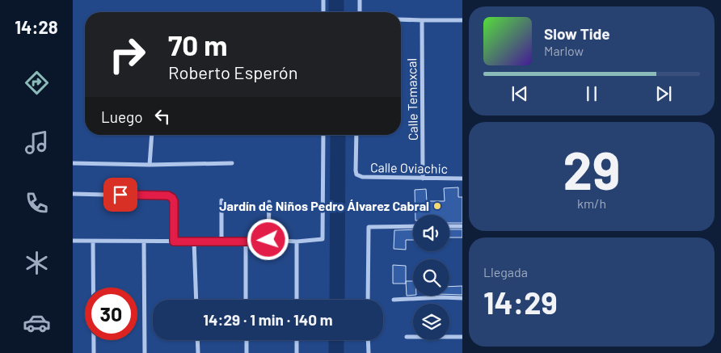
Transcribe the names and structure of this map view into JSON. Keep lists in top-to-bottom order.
{
  "streets": {
    "street": ["Calle Temaxcal", "Calle Oviachic"]
  },
  "crossings": [
    ["Calle Temaxcal", "Calle Oviachic"]
  ],
  "places": ["Jardín de Niños Pedro Álvarez Cabral"],
  "page": {
    "tabs": "14:28",
    "turn": ["70 m", "Roberto Esperón"],
    "song": ["Slow Tide", "Marlow"],
    "then": "Luego",
    "tile": [
      ["29", "km/h"],
      ["Llegada", "14:29"]
    ],
    "limit": "30",
    "trip": "14:29 · 1 min · 140 m"
  }
}
